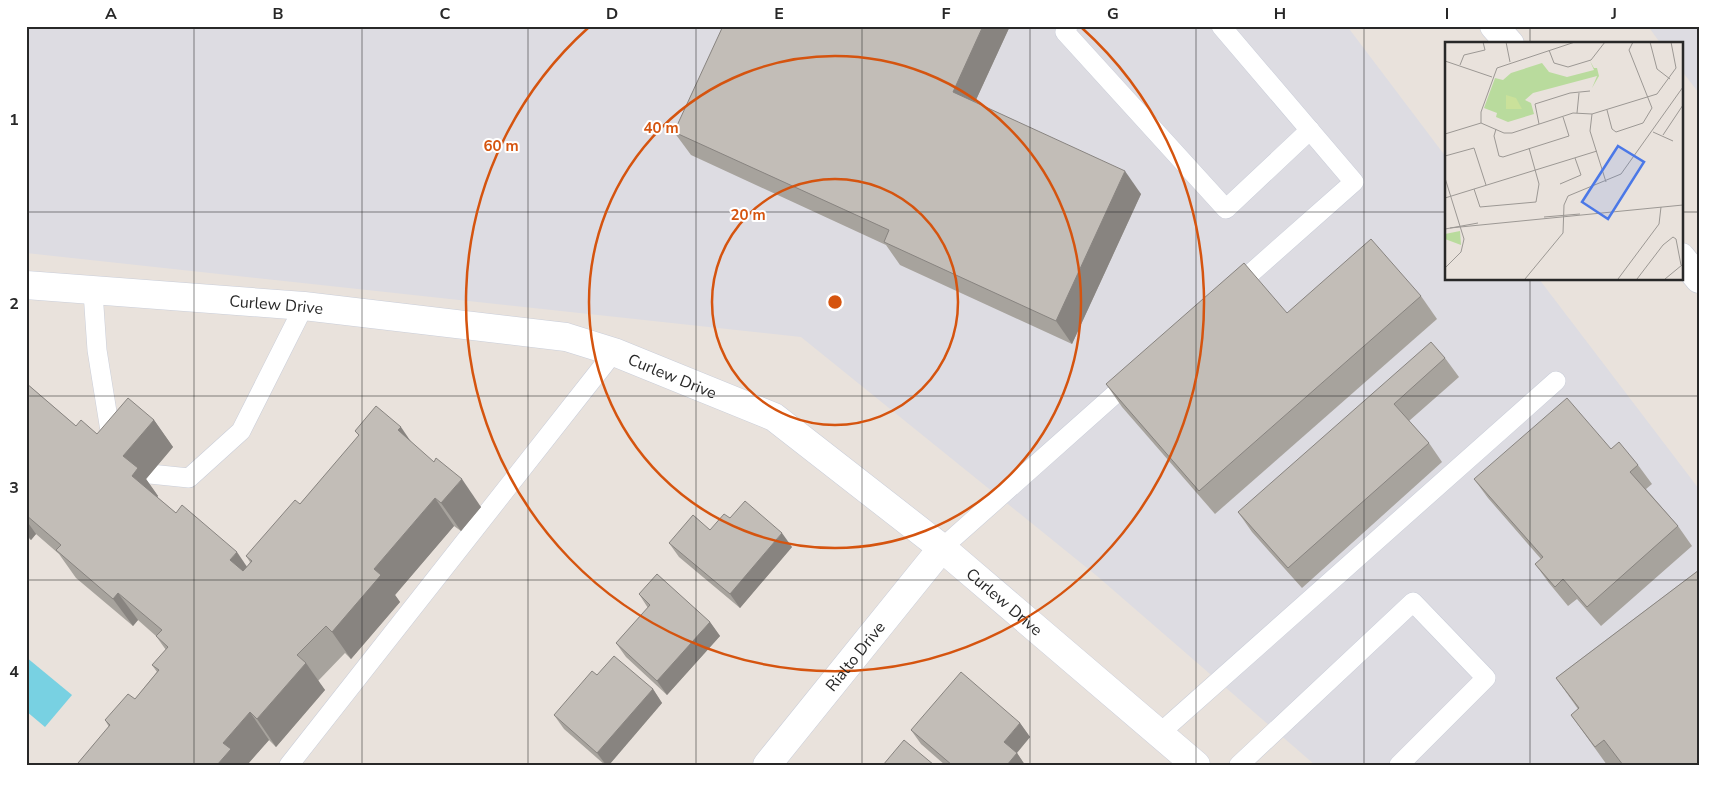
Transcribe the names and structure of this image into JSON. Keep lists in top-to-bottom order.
{
  "streets": {
    "street": ["Curlew Drive", "Rialto Drive"]
  },
  "crossings": [
    ["Curlew Drive", "Rialto Drive"]
  ],
  "grid": {
    "columns": [
      "A",
      "B",
      "C",
      "D",
      "E",
      "F",
      "G",
      "H",
      "I",
      "J"
    ],
    "rows": [
      "1",
      "2",
      "3",
      "4"
    ]
  },
  "rings": ["40 m", "60 m", "20 m"]
}
